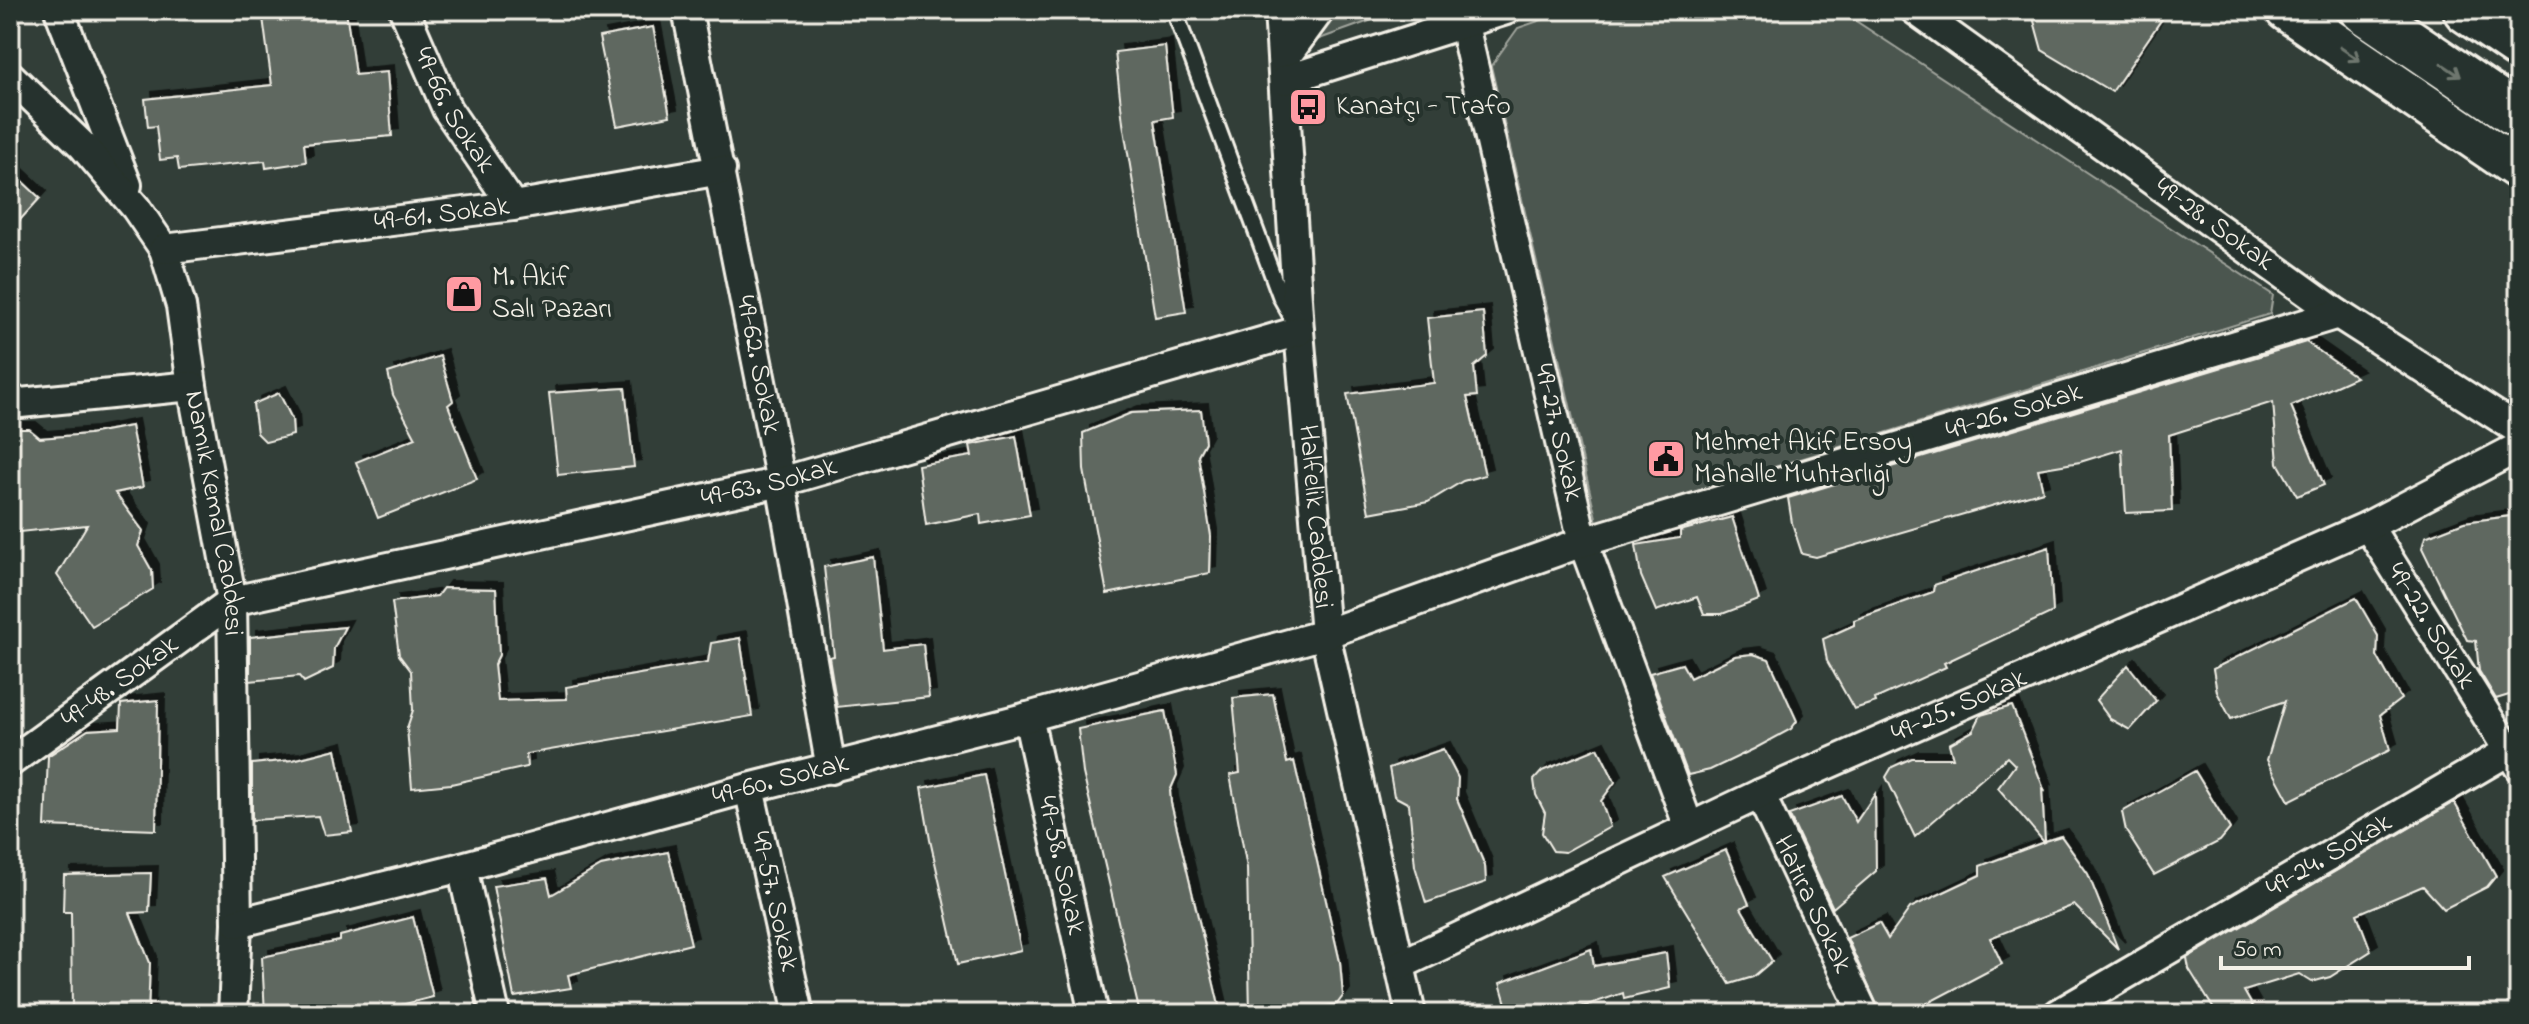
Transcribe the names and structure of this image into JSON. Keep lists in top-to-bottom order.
{
  "streets": {
    "street": [
      "49-66. Sokak",
      "49-61. Sokak",
      "49-28. Sokak",
      "49-62. Sokak",
      "49-26. Sokak",
      "49-27. Sokak",
      "49-63. Sokak",
      "Namık Kemal Caddesi",
      "Halfelik Caddesi",
      "49-22. Sokak",
      "49-48. Sokak",
      "49-25. Sokak",
      "49-60. Sokak",
      "49-24. Sokak",
      "49-58. Sokak",
      "49-57. Sokak",
      "Hatıra Sokak"
    ]
  },
  "crossings": [
    ["49-66. Sokak", "49-61. Sokak"],
    ["49-61. Sokak", "49-62. Sokak"],
    ["49-61. Sokak", "Namık Kemal Caddesi"],
    ["49-28. Sokak", "49-26. Sokak"],
    ["49-62. Sokak", "49-63. Sokak"],
    ["49-62. Sokak", "49-60. Sokak"],
    ["49-26. Sokak", "49-27. Sokak"],
    ["49-26. Sokak", "Halfelik Caddesi"],
    ["49-26. Sokak", "49-60. Sokak"],
    ["49-27. Sokak", "49-25. Sokak"],
    ["49-63. Sokak", "Namık Kemal Caddesi"],
    ["49-63. Sokak", "Halfelik Caddesi"],
    ["49-63. Sokak", "49-48. Sokak"],
    ["Namık Kemal Caddesi", "49-48. Sokak"],
    ["Namık Kemal Caddesi", "49-60. Sokak"],
    ["Halfelik Caddesi", "49-25. Sokak"],
    ["Halfelik Caddesi", "49-60. Sokak"],
    ["49-22. Sokak", "49-25. Sokak"],
    ["49-22. Sokak", "49-24. Sokak"],
    ["49-25. Sokak", "Hatıra Sokak"],
    ["49-60. Sokak", "49-58. Sokak"],
    ["49-60. Sokak", "49-57. Sokak"]
  ],
  "places": {
    "bus stop": ["Kanatçı - Trafo"],
    "shop": ["M. Akif Salı Pazarı"],
    "public building": ["Mehmet Akif Ersoy Mahalle Muhtarlığı"]
  },
  "scale_bar": "50 m"
}
